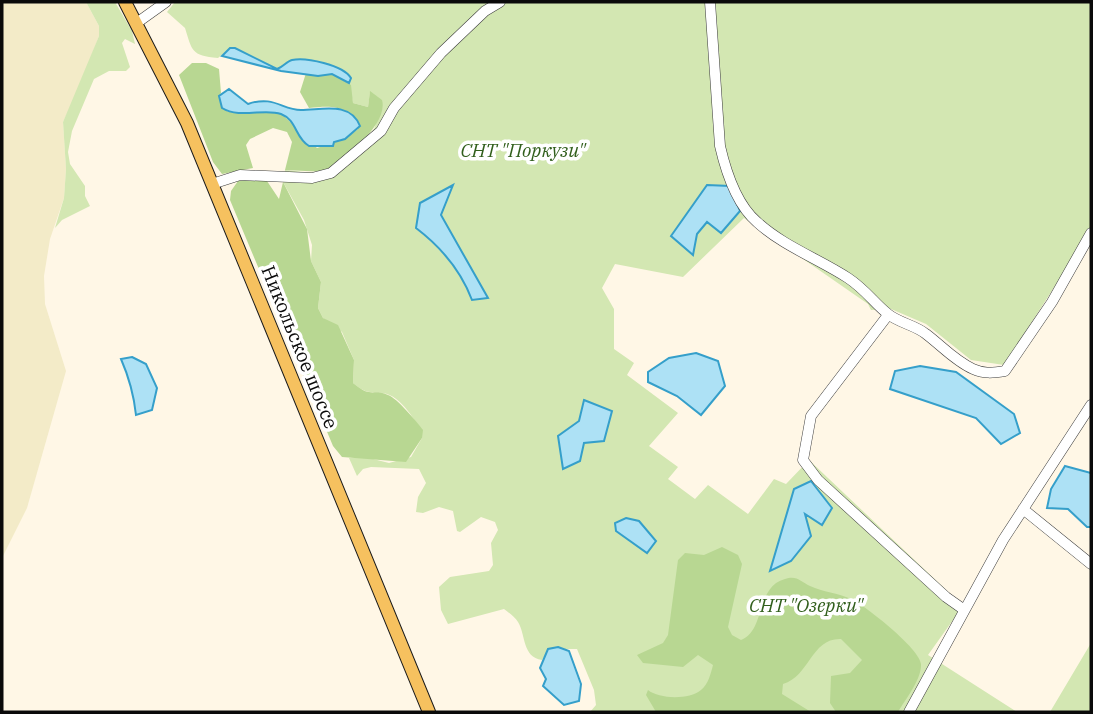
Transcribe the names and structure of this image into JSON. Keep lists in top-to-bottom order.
{
  "streets": {
    "main road": ["Никольское шоссе"]
  },
  "parks": ["СНТ \"Поркузи\"", "СНТ \"Озерки\""]
}
